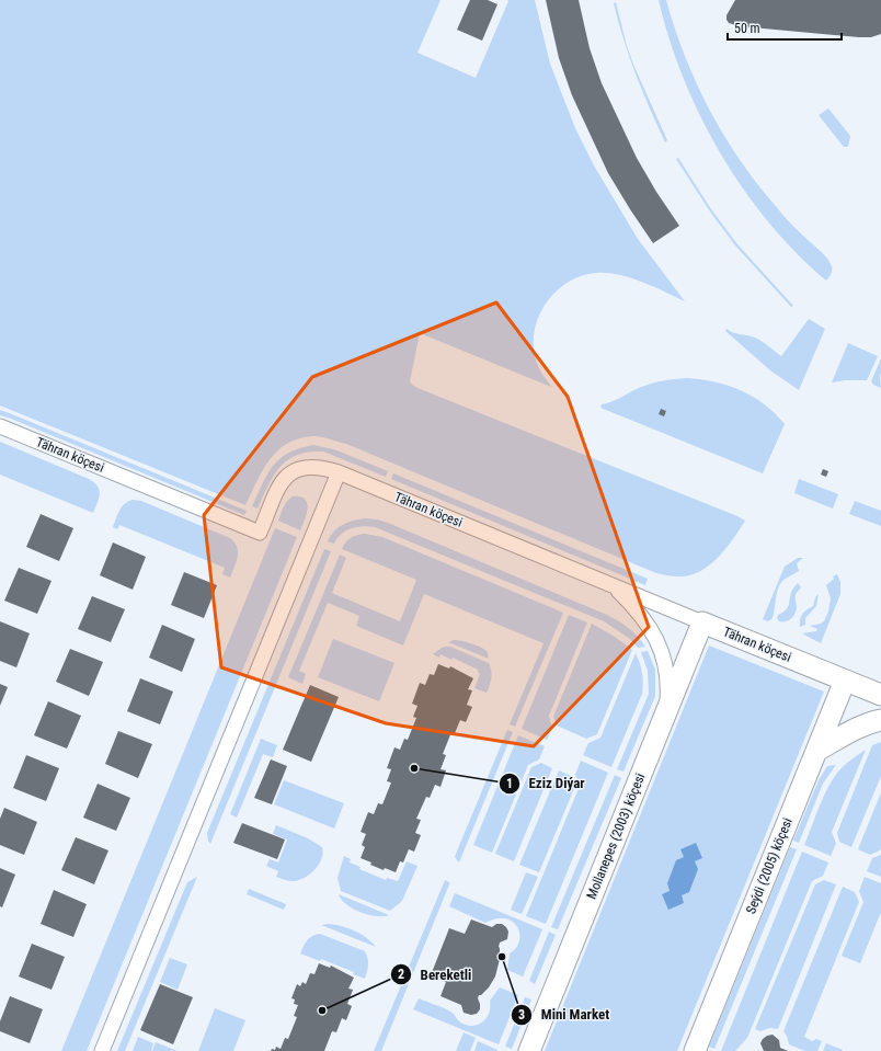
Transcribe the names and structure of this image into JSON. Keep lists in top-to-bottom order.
{
  "streets": {
    "street": ["Tähran köçesi", "Mollanepes (2003) köçesi", "Seýdi (2005) köçesi"]
  },
  "crossings": [
    ["Tähran köçesi", "Mollanepes (2003) köçesi"],
    ["Tähran köçesi", "Seýdi (2005) köçesi"]
  ],
  "places": ["Eziz Diýar", "Mini Market", "Bereketli"],
  "scale_bar": "50 m"
}
